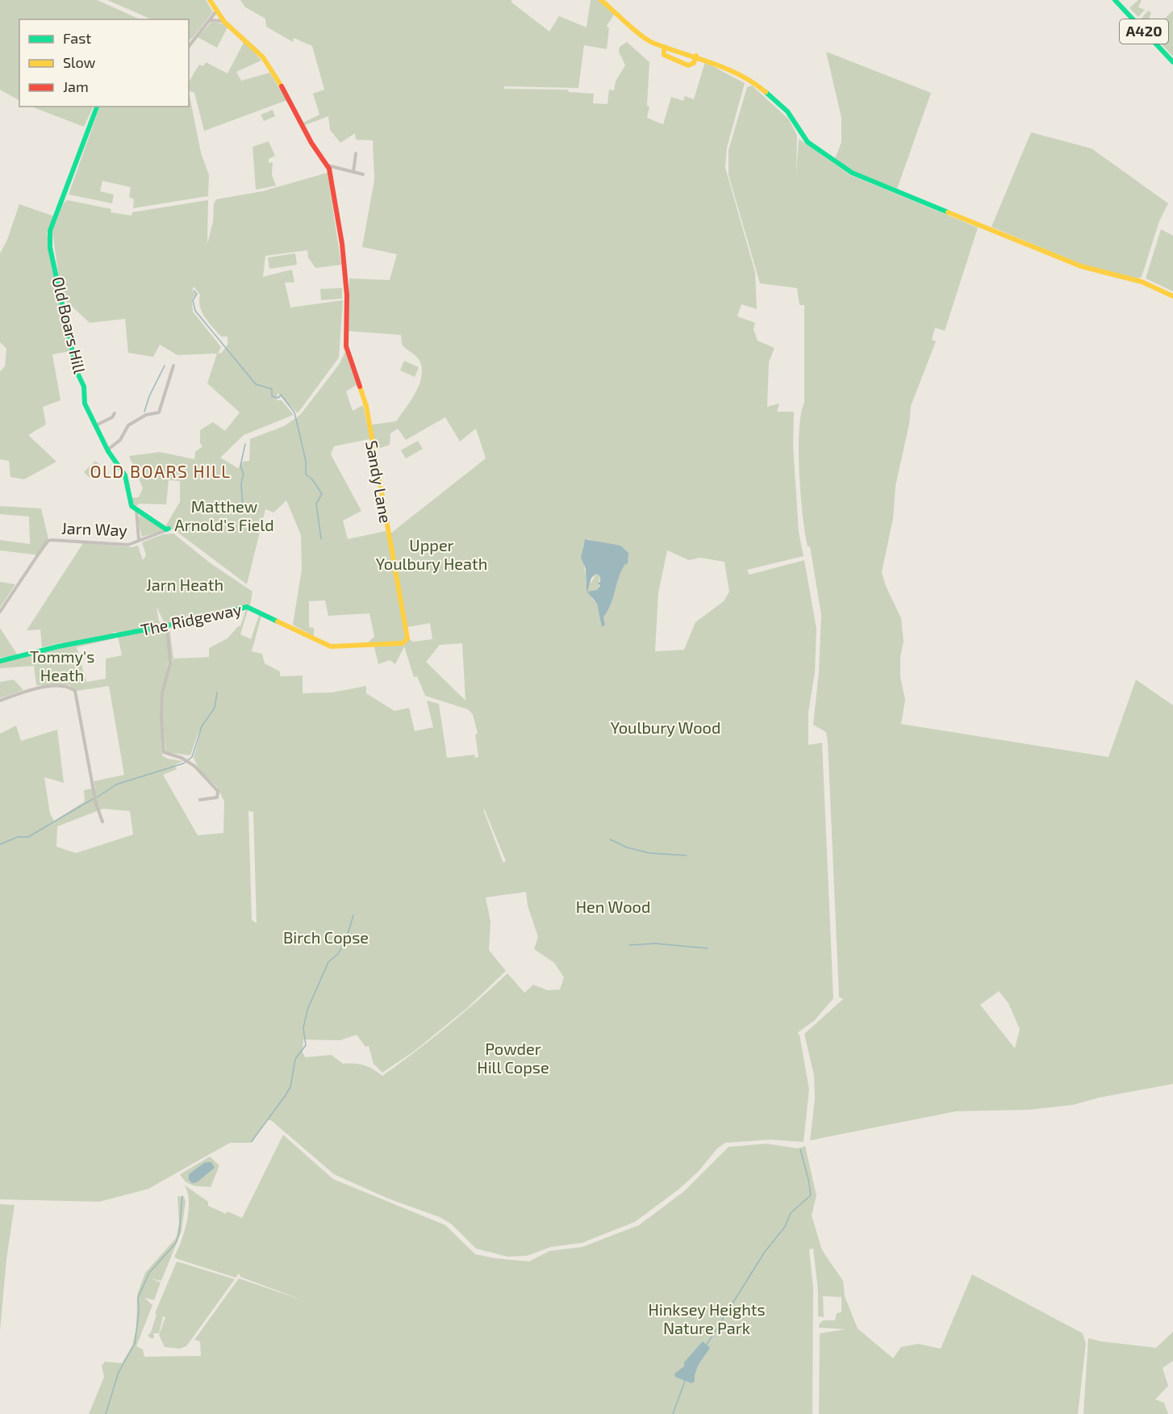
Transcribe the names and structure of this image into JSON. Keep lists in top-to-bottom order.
{
  "streets": {
    "main road": [
      "A420",
      "Old Boars Hill",
      "Sandy Lane",
      "The Ridgeway"
    ],
    "street": ["Jarn Way"]
  },
  "crossings": [
    ["Old Boars Hill", "Jarn Way"],
    ["Sandy Lane", "The Ridgeway"]
  ],
  "districts": ["OLD BOARS HILL"],
  "parks": [
    "Matthew Arnold's Field",
    "Upper Youlbury Heath",
    "Jarn Heath",
    "Tommy's Heath",
    "Youlbury Wood",
    "Hen Wood",
    "Birch Copse",
    "Powder Hill Copse",
    "Hinksey Heights Nature Park"
  ],
  "legend": ["Fast", "Slow", "Jam"]
}
